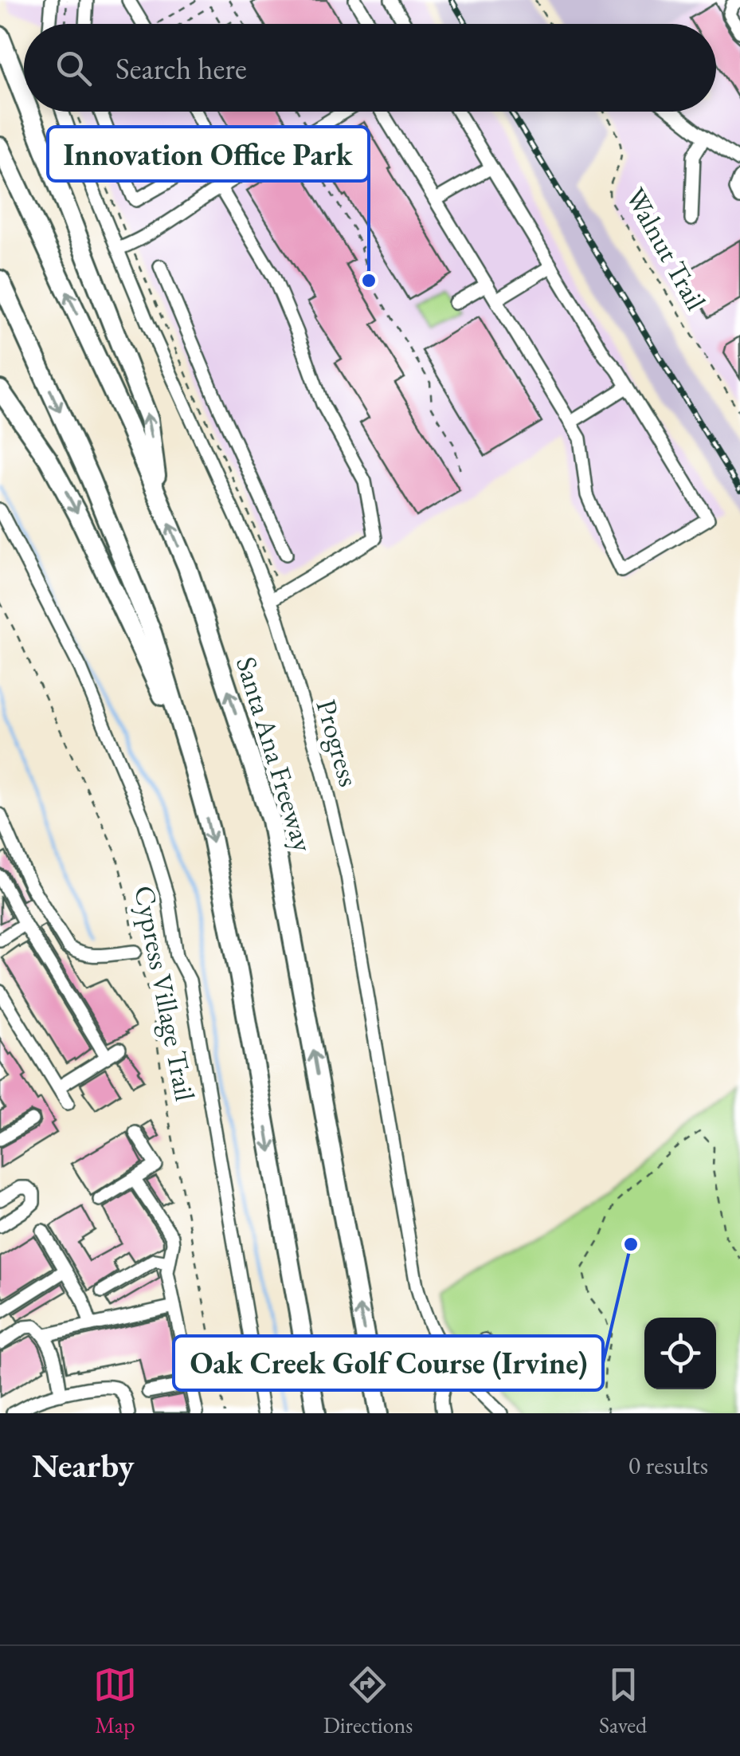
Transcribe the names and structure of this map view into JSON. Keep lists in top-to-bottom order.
{
  "streets": {
    "highway": ["Santa Ana Freeway"],
    "street": ["Progress"],
    "path": ["Walnut Trail", "Cypress Village Trail"]
  },
  "places": ["Innovation Office Park", "Oak Creek Golf Course (Irvine)"],
  "page": {
    "search": "Search here",
    "heading": ["Nearby", "0 results"],
    "nav": ["Map", "Directions", "Saved"]
  }
}
